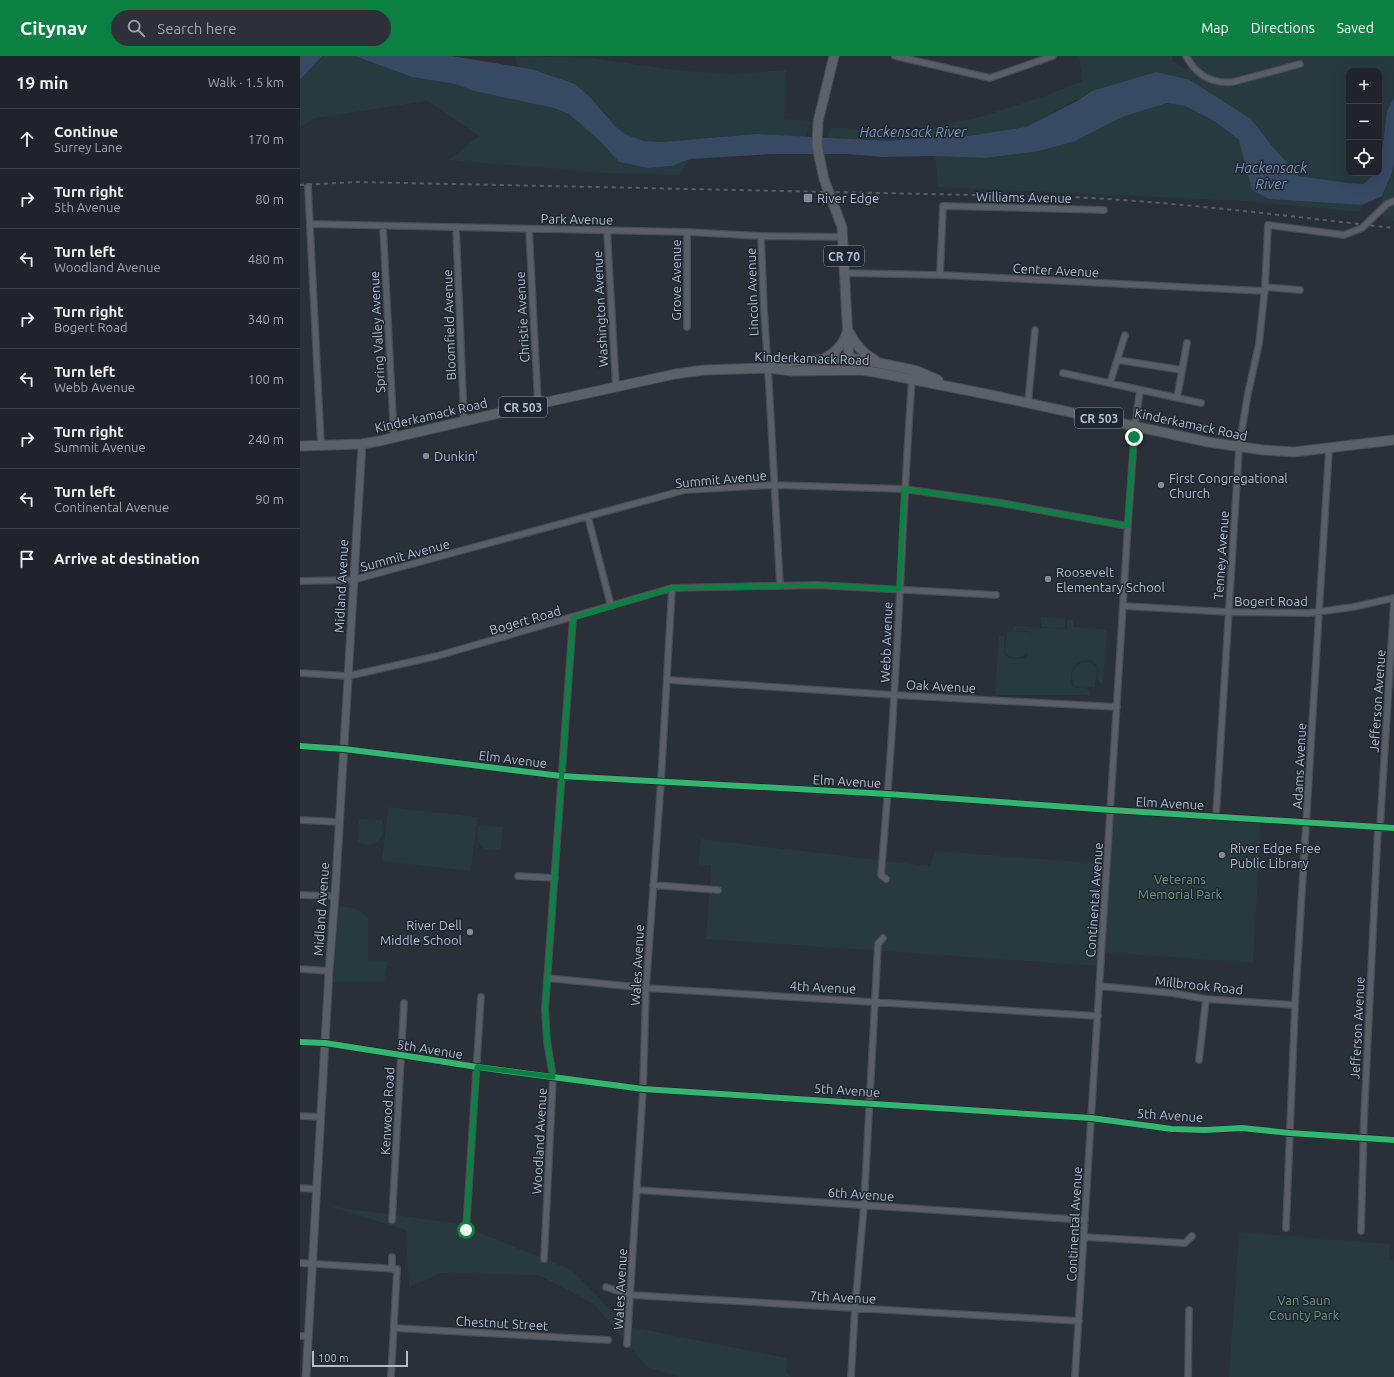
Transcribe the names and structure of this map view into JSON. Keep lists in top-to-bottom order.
{
  "streets": {
    "main road": ["CR 70", "Kinderkamack Road", "CR 503"],
    "street": [
      "Williams Avenue",
      "Park Avenue",
      "Center Avenue",
      "Grove Avenue",
      "Lincoln Avenue",
      "Washington Avenue",
      "Christie Avenue",
      "Bloomfield Avenue",
      "Spring Valley Avenue",
      "Summit Avenue",
      "Tenney Avenue",
      "Midland Avenue",
      "Bogert Road",
      "Webb Avenue",
      "Oak Avenue",
      "Jefferson Avenue",
      "Elm Avenue",
      "Adams Avenue",
      "Continental Avenue",
      "Wales Avenue",
      "Millbrook Road",
      "4th Avenue",
      "5th Avenue",
      "Kenwood Road",
      "Woodland Avenue",
      "6th Avenue",
      "7th Avenue",
      "Chestnut Street"
    ]
  },
  "crossings": [
    ["Williams Avenue", "Center Avenue"],
    ["Park Avenue", "CR 70"],
    ["Park Avenue", "Grove Avenue"],
    ["Park Avenue", "Lincoln Avenue"],
    ["Park Avenue", "Washington Avenue"],
    ["Park Avenue", "Christie Avenue"],
    ["Park Avenue", "Bloomfield Avenue"],
    ["Park Avenue", "Spring Valley Avenue"],
    ["CR 70", "Center Avenue"],
    ["Center Avenue", "Tenney Avenue"],
    ["Lincoln Avenue", "Kinderkamack Road"],
    ["Lincoln Avenue", "Summit Avenue"],
    ["Lincoln Avenue", "Bogert Road"],
    ["Washington Avenue", "Kinderkamack Road"],
    ["Christie Avenue", "Kinderkamack Road"],
    ["Bloomfield Avenue", "Kinderkamack Road"],
    ["Spring Valley Avenue", "Kinderkamack Road"],
    ["Kinderkamack Road", "Tenney Avenue"],
    ["Kinderkamack Road", "Midland Avenue"],
    ["Kinderkamack Road", "Webb Avenue"],
    ["Kinderkamack Road", "Adams Avenue"],
    ["Kinderkamack Road", "Continental Avenue"],
    ["Summit Avenue", "Midland Avenue"],
    ["Summit Avenue", "Webb Avenue"],
    ["Summit Avenue", "Continental Avenue"],
    ["Tenney Avenue", "Bogert Road"],
    ["Tenney Avenue", "Elm Avenue"],
    ["Midland Avenue", "Bogert Road"],
    ["Midland Avenue", "Elm Avenue"],
    ["Midland Avenue", "5th Avenue"],
    ["Bogert Road", "Webb Avenue"],
    ["Bogert Road", "Jefferson Avenue"],
    ["Bogert Road", "Adams Avenue"],
    ["Bogert Road", "Continental Avenue"],
    ["Bogert Road", "Wales Avenue"],
    ["Bogert Road", "Woodland Avenue"],
    ["Webb Avenue", "Oak Avenue"],
    ["Webb Avenue", "Elm Avenue"],
    ["Oak Avenue", "Continental Avenue"],
    ["Oak Avenue", "Wales Avenue"],
    ["Jefferson Avenue", "Elm Avenue"],
    ["Jefferson Avenue", "5th Avenue"],
    ["Elm Avenue", "Adams Avenue"],
    ["Elm Avenue", "Continental Avenue"],
    ["Elm Avenue", "Wales Avenue"],
    ["Elm Avenue", "Woodland Avenue"],
    ["Adams Avenue", "Millbrook Road"],
    ["Adams Avenue", "5th Avenue"],
    ["Continental Avenue", "Millbrook Road"],
    ["Continental Avenue", "4th Avenue"],
    ["Continental Avenue", "5th Avenue"],
    ["Continental Avenue", "6th Avenue"],
    ["Continental Avenue", "7th Avenue"],
    ["Wales Avenue", "4th Avenue"],
    ["Wales Avenue", "5th Avenue"],
    ["Wales Avenue", "6th Avenue"],
    ["Wales Avenue", "7th Avenue"],
    ["4th Avenue", "Woodland Avenue"],
    ["5th Avenue", "Kenwood Road"],
    ["5th Avenue", "Woodland Avenue"]
  ],
  "water": ["Hackensack River"],
  "parks": ["Veterans Memorial Park", "Van Saun County Park"],
  "places": {
    "transit": ["River Edge"],
    "other": [
      "Dunkin'",
      "First Congregational Church",
      "Roosevelt Elementary School",
      "River Edge Free Public Library",
      "River Dell Middle School"
    ]
  },
  "scale_bar": "100 m",
  "page": {
    "header": "Citynav",
    "search": "Search here",
    "nav": ["Map", "Directions", "Saved"],
    "heading": ["19 min", "Walk · 1.5 km"],
    "map_buttons": ["+", "−"],
    "list": [
      ["Continue", "Surrey Lane", "170 m"],
      ["Turn right", "5th Avenue", "80 m"],
      ["Turn left", "Woodland Avenue", "480 m"],
      ["Turn right", "Bogert Road", "340 m"],
      ["Turn left", "Webb Avenue", "100 m"],
      ["Turn right", "Summit Avenue", "240 m"],
      ["Turn left", "Continental Avenue", "90 m"],
      "Arrive at destination"
    ],
    "scale": "100 m"
  }
}
